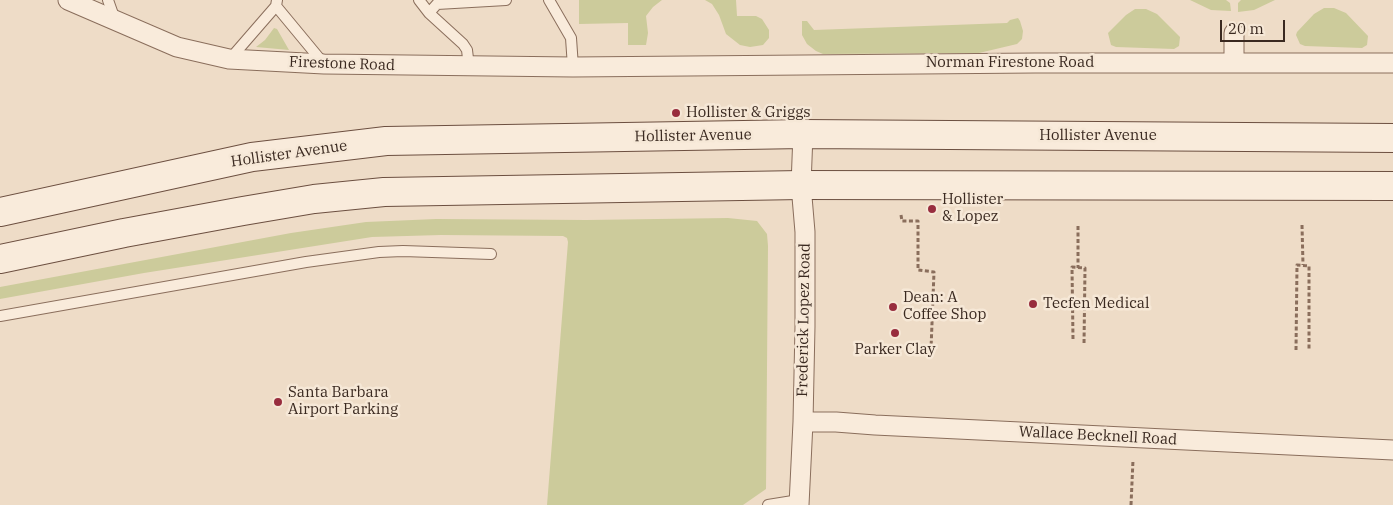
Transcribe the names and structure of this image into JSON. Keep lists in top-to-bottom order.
{
  "streets": {
    "main road": ["Hollister Avenue"],
    "street": [
      "Norman Firestone Road",
      "Firestone Road",
      "Frederick Lopez Road",
      "Wallace Becknell Road"
    ]
  },
  "crossings": [
    ["Norman Firestone Road", "Firestone Road"],
    ["Hollister Avenue", "Frederick Lopez Road"],
    ["Frederick Lopez Road", "Wallace Becknell Road"]
  ],
  "places": [
    "Hollister & Griggs",
    "Hollister & Lopez",
    "Tecfen Medical",
    "Dean: A Coffee Shop",
    "Parker Clay",
    "Santa Barbara Airport Parking"
  ],
  "scale_bar": "20 m"
}
